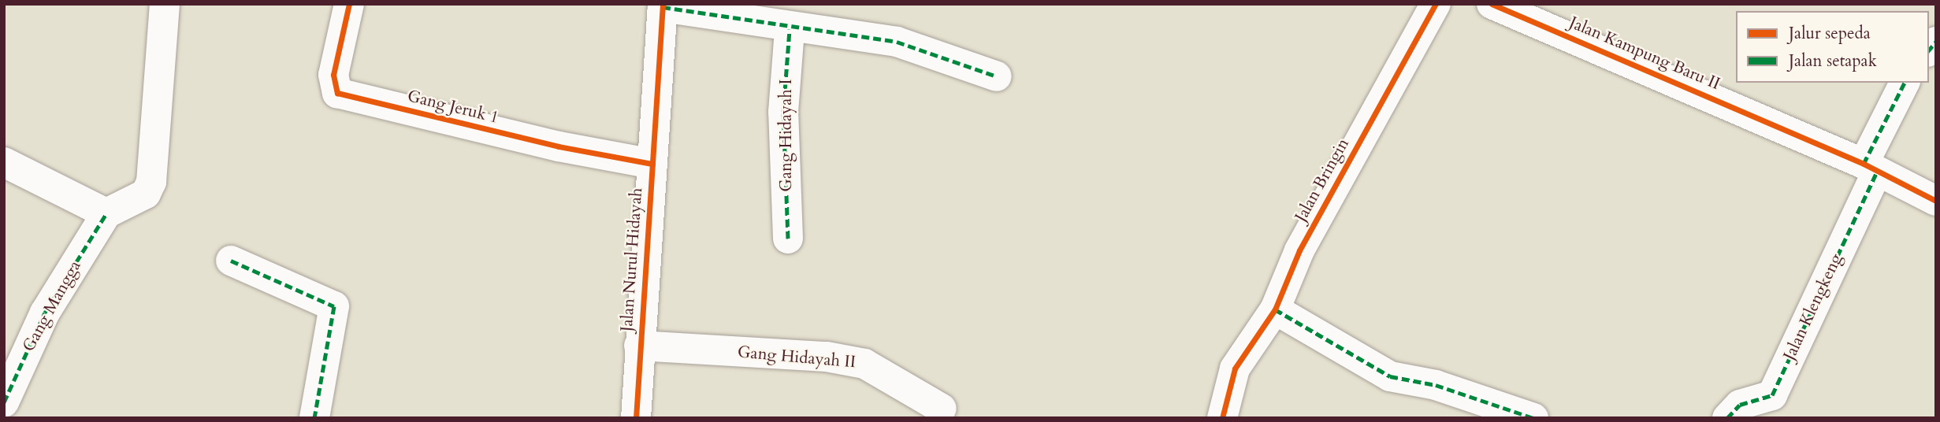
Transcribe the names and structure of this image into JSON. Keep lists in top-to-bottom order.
{
  "streets": {
    "street": [
      "Jalan Kampung Baru II",
      "Gang Jeruk 1",
      "Gang Hidayah I",
      "Jalan Bringin",
      "Jalan Nurul Hidayah",
      "Gang Mangga",
      "Jalan Klengkeng",
      "Gang Hidayah II"
    ]
  },
  "crossings": [
    ["Jalan Kampung Baru II", "Jalan Klengkeng"],
    ["Gang Jeruk 1", "Jalan Nurul Hidayah"],
    ["Jalan Nurul Hidayah", "Gang Hidayah II"]
  ],
  "legend": ["Jalur sepeda", "Jalan setapak"]
}
